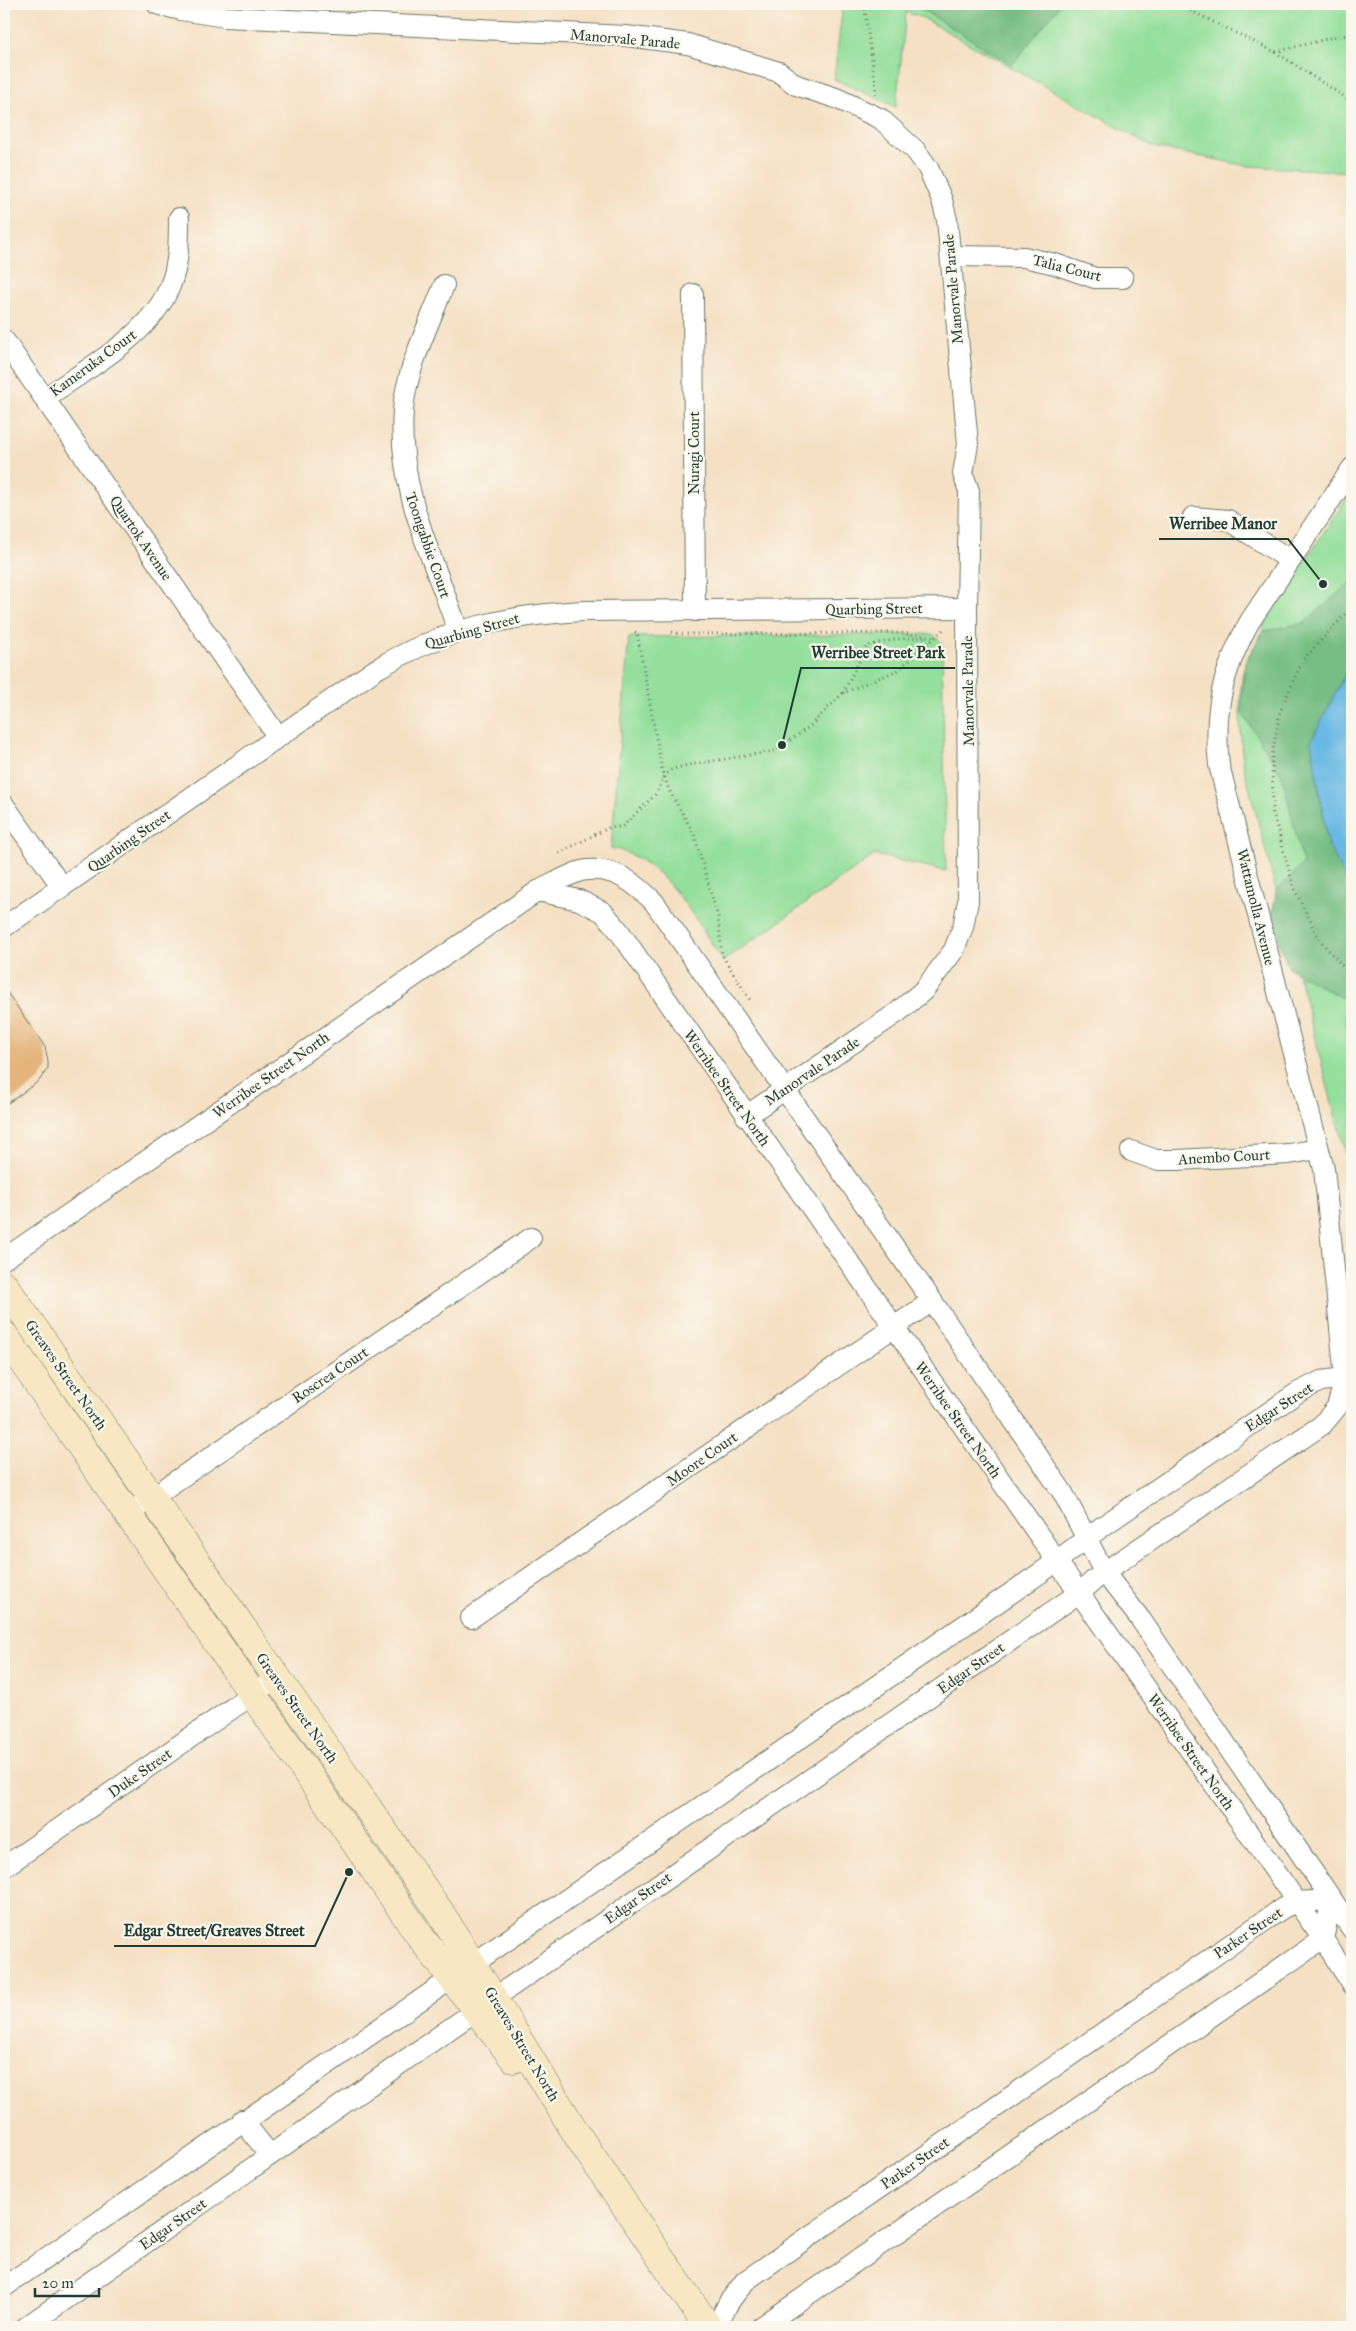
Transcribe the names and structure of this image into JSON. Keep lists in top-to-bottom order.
{
  "streets": {
    "street": [
      "Manorvale Parade",
      "Talia Court",
      "Kameruka Court",
      "Nuragi Court",
      "Quartok Avenue",
      "Toongabbie Court",
      "Quarbing Street",
      "Wattamolla Avenue",
      "Werribee Street North",
      "Anembo Court",
      "Greaves Street North",
      "Roscrea Court",
      "Edgar Street",
      "Moore Court",
      "Duke Street",
      "Parker Street"
    ]
  },
  "crossings": [
    ["Manorvale Parade", "Talia Court"],
    ["Manorvale Parade", "Quarbing Street"],
    ["Manorvale Parade", "Werribee Street North"],
    ["Kameruka Court", "Quartok Avenue"],
    ["Nuragi Court", "Quarbing Street"],
    ["Quartok Avenue", "Quarbing Street"],
    ["Toongabbie Court", "Quarbing Street"],
    ["Wattamolla Avenue", "Anembo Court"],
    ["Wattamolla Avenue", "Edgar Street"],
    ["Werribee Street North", "Edgar Street"],
    ["Werribee Street North", "Moore Court"],
    ["Werribee Street North", "Parker Street"],
    ["Greaves Street North", "Roscrea Court"],
    ["Greaves Street North", "Edgar Street"],
    ["Greaves Street North", "Duke Street"]
  ],
  "places": ["Werribee Manor", "Werribee Street Park", "Edgar Street/Greaves Street"],
  "scale_bar": "20 m"
}
